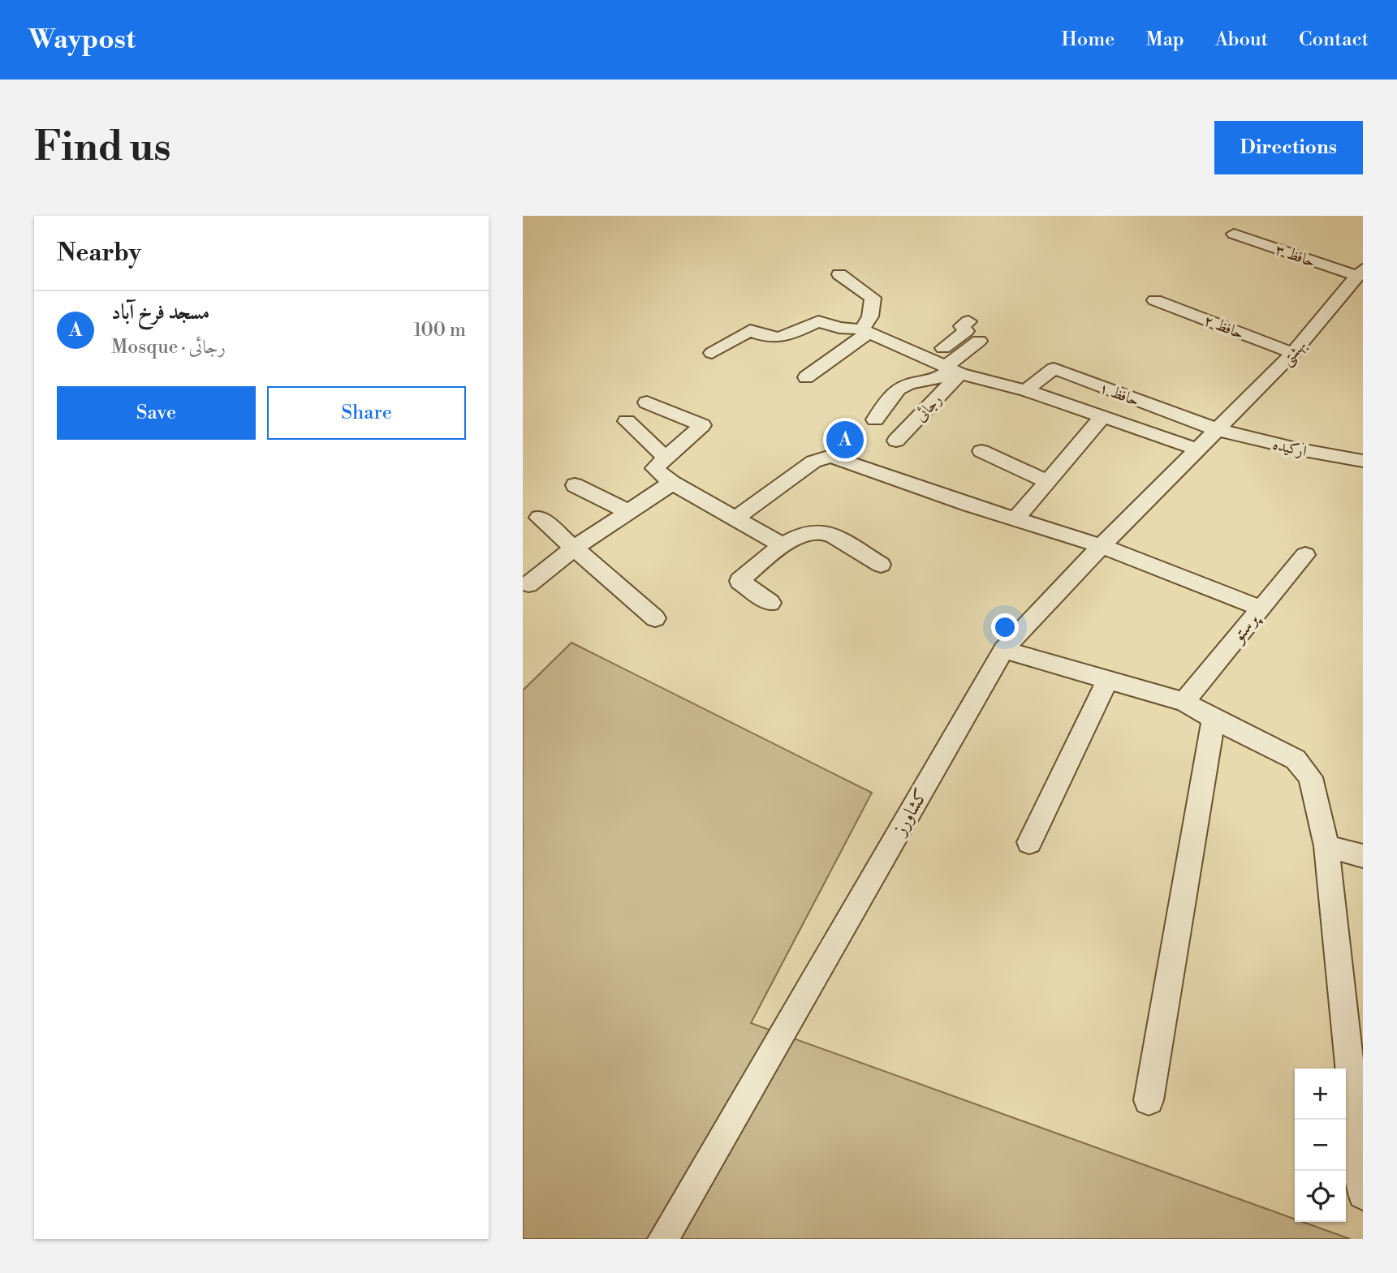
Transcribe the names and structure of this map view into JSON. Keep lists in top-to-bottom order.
{
  "streets": {
    "street": [
      "حافظ ۳",
      "حافظ ۲",
      "بهشتی",
      "حافظ ۱",
      "رجائی",
      "ارکیده",
      "پرستو",
      "کشاورز"
    ]
  },
  "crossings": [
    ["حافظ ۳", "بهشتی"],
    ["حافظ ۲", "بهشتی"],
    ["بهشتی", "حافظ ۱"],
    ["بهشتی", "ارکیده"],
    ["بهشتی", "کشاورز"],
    ["حافظ ۱", "ارکیده"],
    ["حافظ ۱", "کشاورز"],
    ["ارکیده", "کشاورز"]
  ],
  "page": {
    "header": "Waypost",
    "nav": [
      "Home",
      "Map",
      "About",
      "Contact"
    ],
    "buttons": [
      "Directions",
      ["Save", "Share"]
    ],
    "title": "Find us",
    "heading": "Nearby",
    "list": [
      {
        "mark": "A",
        "name": "مسجد فرخ آباد",
        "note": "Mosque · رجائی",
        "value": "100 m"
      }
    ],
    "pins": "A",
    "map_buttons": ["+", "−"]
  }
}
